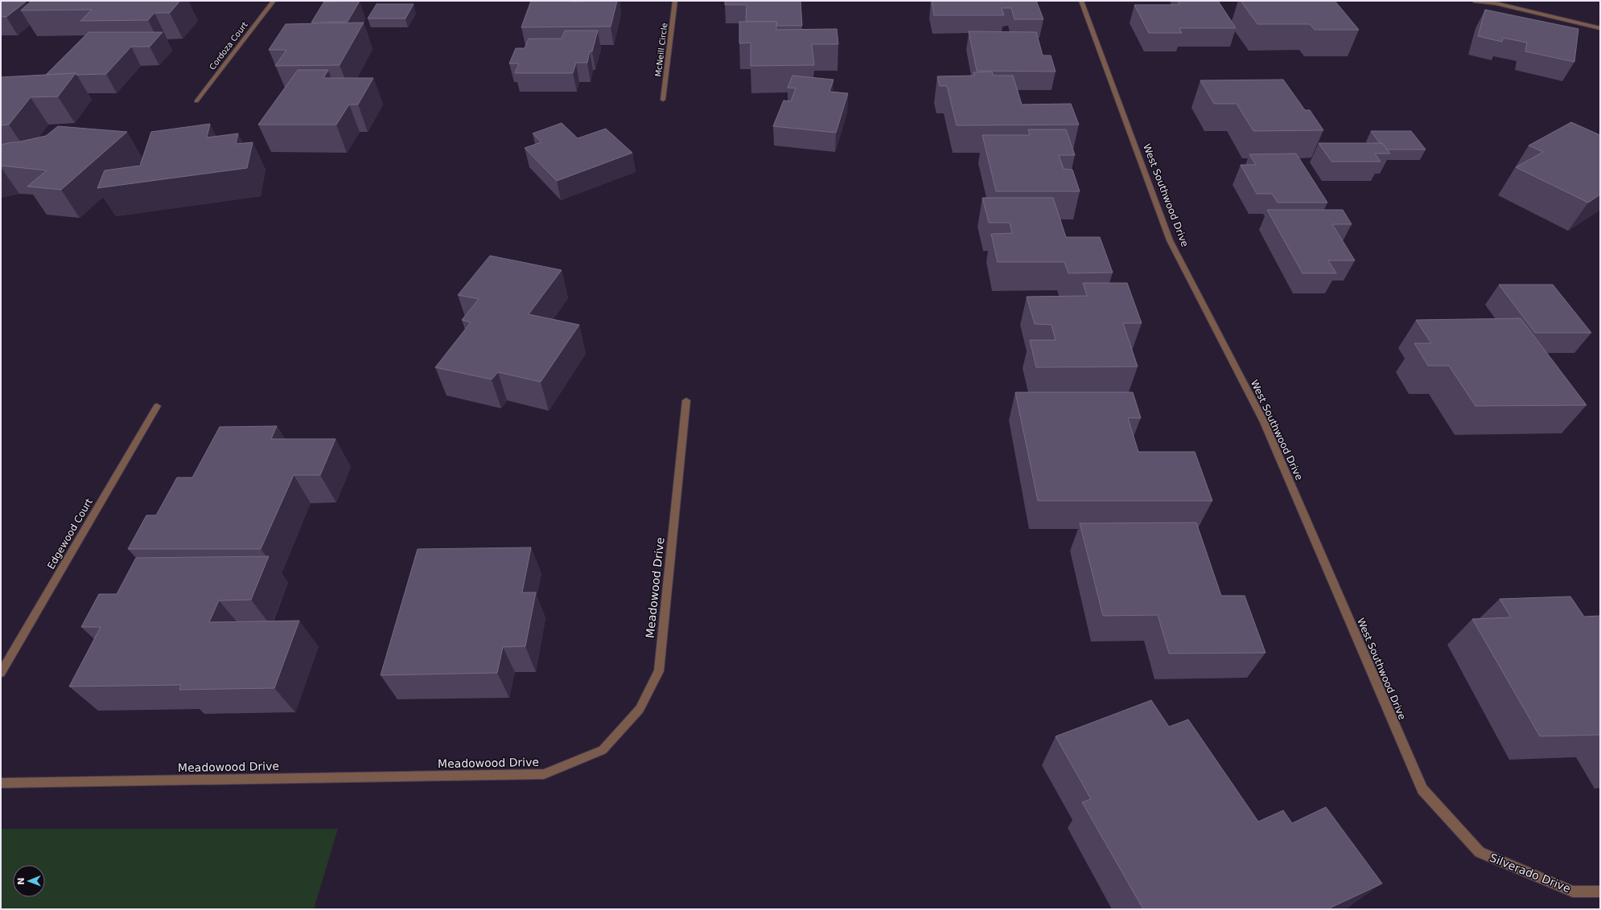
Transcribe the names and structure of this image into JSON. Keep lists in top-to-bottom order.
{
  "streets": {
    "street": [
      "Cordoza Court",
      "McNeill Circle",
      "West Southwood Drive",
      "Edgewood Court",
      "Meadowood Drive",
      "Silverado Drive"
    ]
  },
  "crossings": [
    ["West Southwood Drive", "Silverado Drive"]
  ],
  "north": "left"
}
